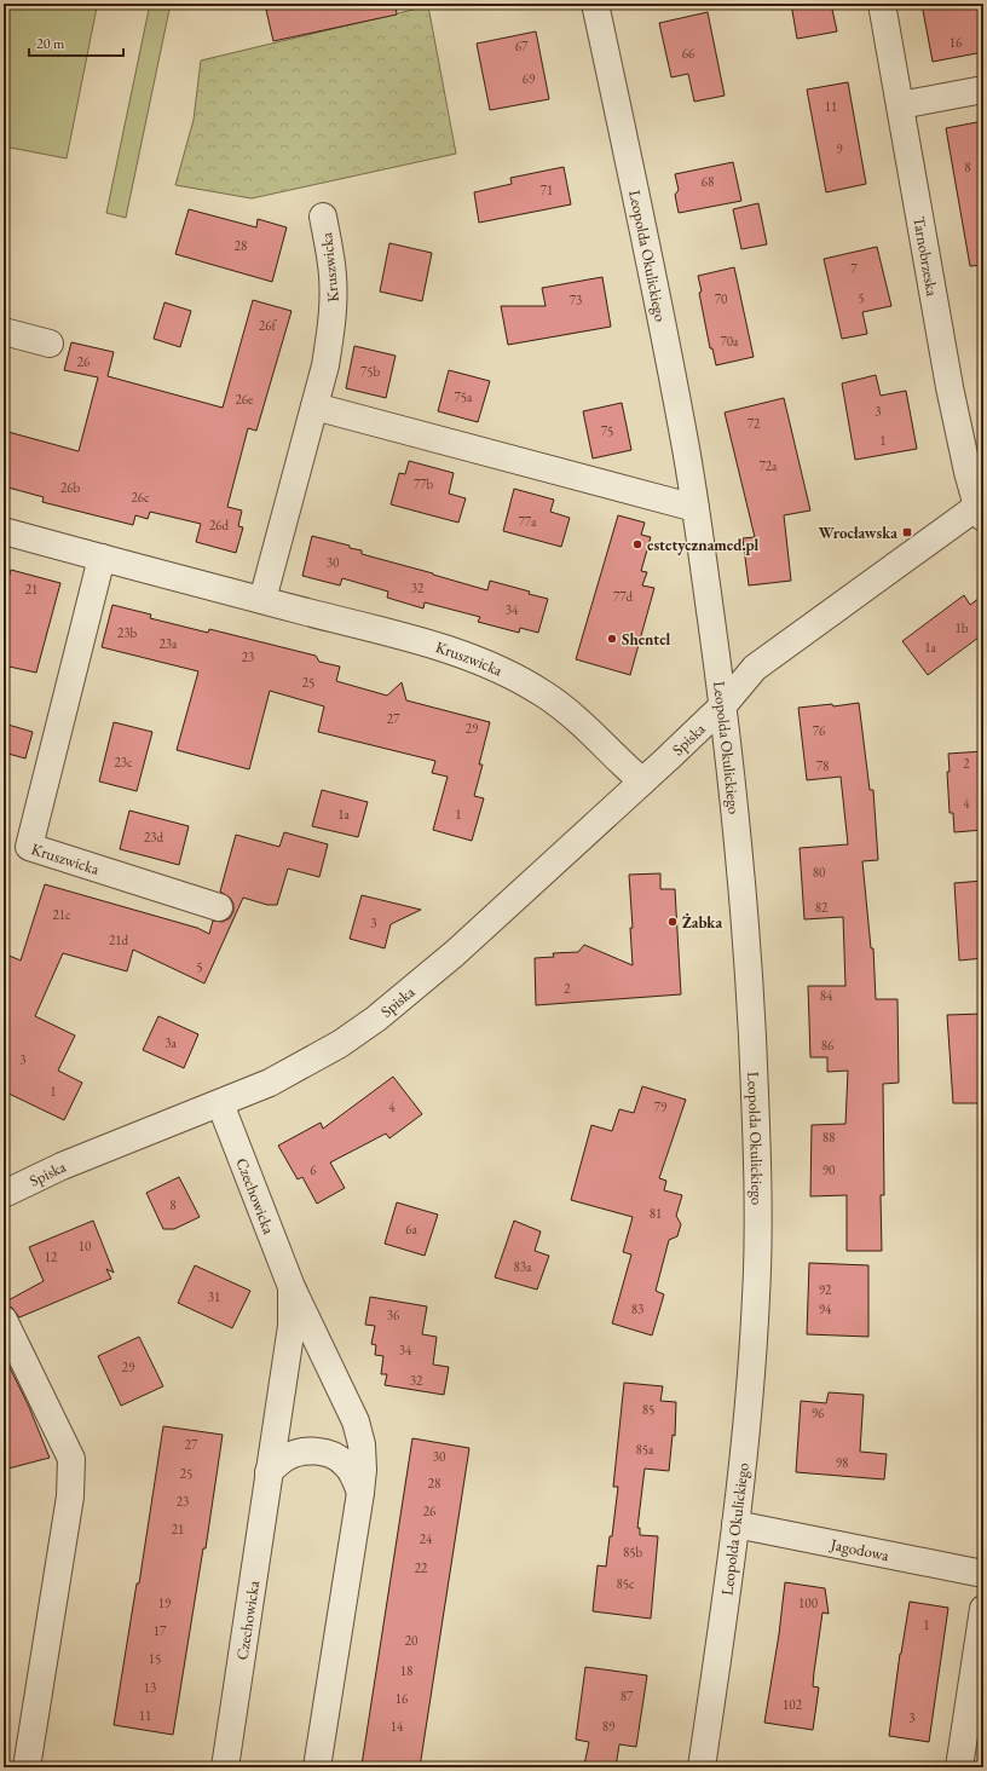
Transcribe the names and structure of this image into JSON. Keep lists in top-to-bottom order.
{
  "streets": {
    "street": [
      "Leopolda Okulickiego",
      "Tarnobrzeska",
      "Kruszwicka",
      "Spiska",
      "Czechowicka",
      "Jagodowa"
    ]
  },
  "crossings": [
    ["Leopolda Okulickiego", "Spiska"],
    ["Leopolda Okulickiego", "Jagodowa"],
    ["Kruszwicka", "Spiska"],
    ["Spiska", "Czechowicka"]
  ],
  "places": {
    "transit": ["Wrocławska"],
    "other": ["estetycznamed.pl", "Shentel", "Żabka"]
  },
  "house_numbers": [
    "16",
    "67",
    "66",
    "69",
    "11",
    "9",
    "8",
    "68",
    "71",
    "28",
    "7",
    "5",
    "70",
    "73",
    "26f",
    "70a",
    "26",
    "75b",
    "75a",
    "26e",
    "3",
    "72",
    "75",
    "1",
    "72a",
    "77b",
    "26b",
    "26c",
    "77a",
    "26d",
    "30",
    "32",
    "21",
    "77d",
    "34",
    "1b",
    "23b",
    "23a",
    "1a",
    "23",
    "25",
    "27",
    "29",
    "76",
    "23c",
    "2",
    "78",
    "4",
    "1a",
    "1",
    "23d",
    "80",
    "82",
    "21c",
    "3",
    "21d",
    "5",
    "2",
    "84",
    "3a",
    "86",
    "3",
    "1",
    "4",
    "79",
    "88",
    "6",
    "90",
    "8",
    "81",
    "6a",
    "10",
    "12",
    "83a",
    "92",
    "31",
    "83",
    "94",
    "36",
    "34",
    "29",
    "32",
    "85",
    "96",
    "27",
    "85a",
    "30",
    "98",
    "25",
    "28",
    "23",
    "26",
    "21",
    "24",
    "85b",
    "22",
    "85c",
    "19",
    "100",
    "1",
    "17",
    "20",
    "15",
    "18",
    "13",
    "87",
    "16",
    "102",
    "11",
    "3",
    "14",
    "89"
  ],
  "scale_bar": "20 m"
}
